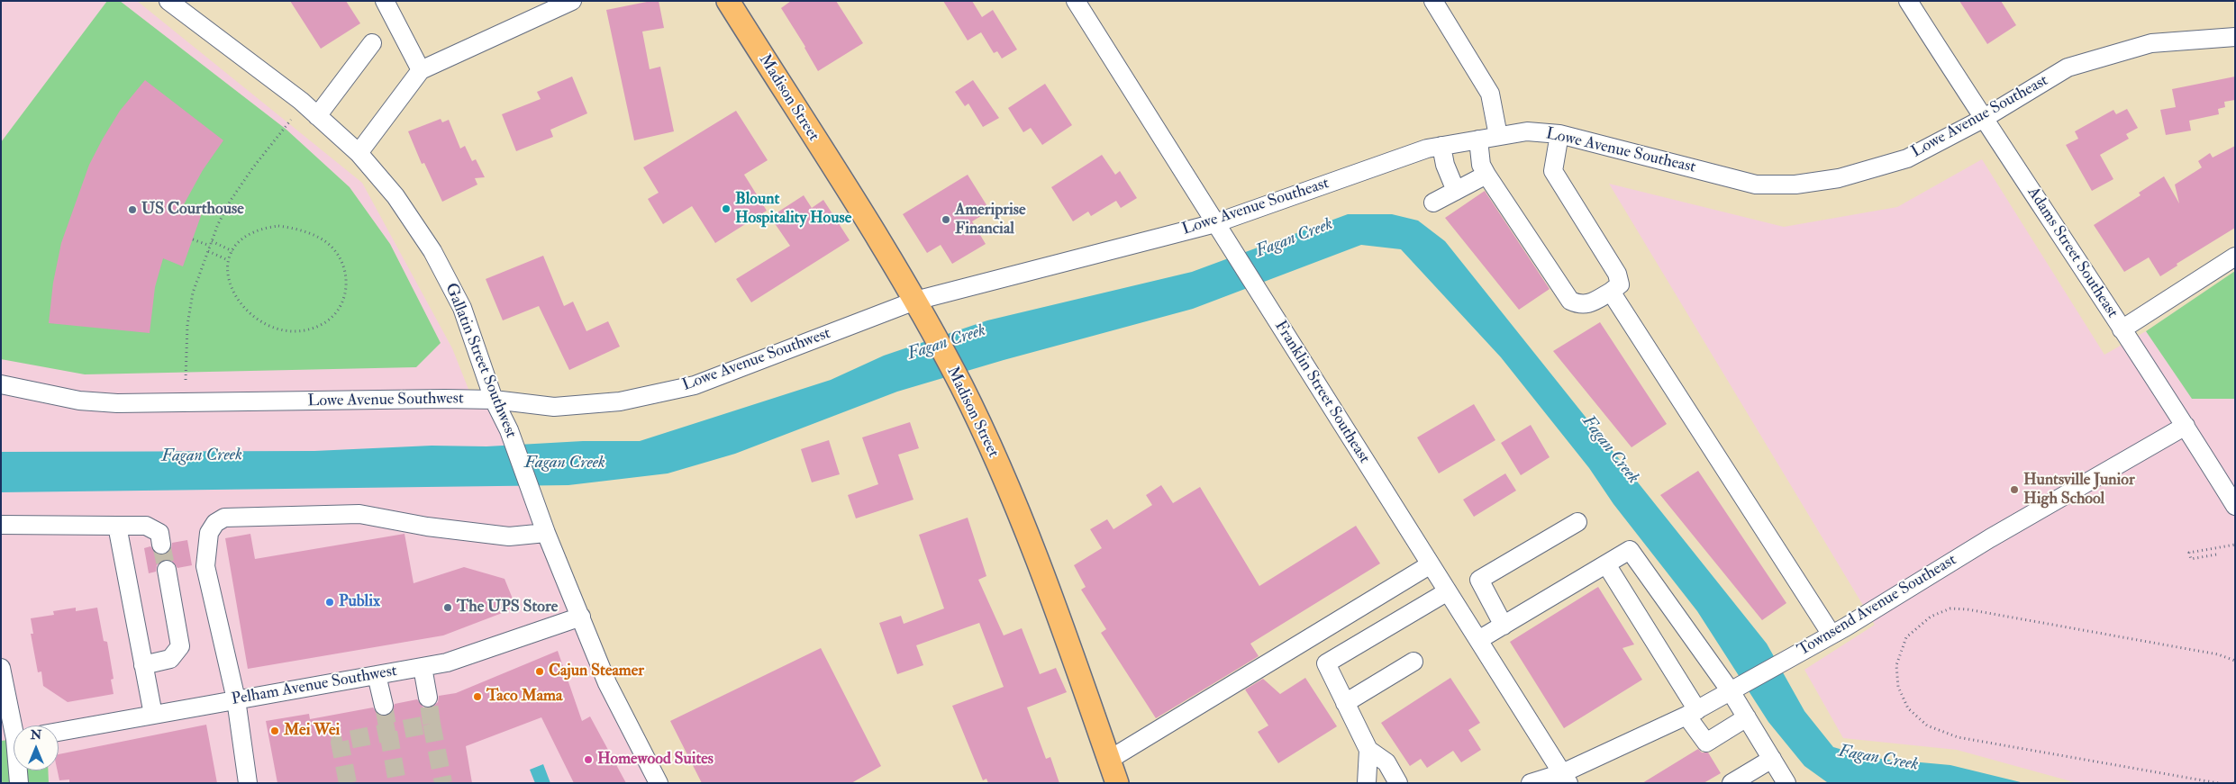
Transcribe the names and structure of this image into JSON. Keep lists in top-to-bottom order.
{
  "streets": {
    "main road": ["Madison Street"],
    "street": [
      "Lowe Avenue Southeast",
      "Adams Street Southeast",
      "Lowe Avenue Southwest",
      "Gallatin Street Southwest",
      "Franklin Street Southeast",
      "Townsend Avenue Southeast",
      "Pelham Avenue Southwest"
    ]
  },
  "crossings": [
    ["Madison Street", "Lowe Avenue Southeast"],
    ["Madison Street", "Lowe Avenue Southwest"],
    ["Lowe Avenue Southeast", "Adams Street Southeast"],
    ["Lowe Avenue Southeast", "Lowe Avenue Southwest"],
    ["Lowe Avenue Southeast", "Franklin Street Southeast"],
    ["Adams Street Southeast", "Townsend Avenue Southeast"],
    ["Lowe Avenue Southwest", "Gallatin Street Southwest"],
    ["Gallatin Street Southwest", "Pelham Avenue Southwest"],
    ["Franklin Street Southeast", "Townsend Avenue Southeast"]
  ],
  "water": ["Fagan Creek"],
  "places": [
    "Blount Hospitality House",
    "US Courthouse",
    "Ameriprise Financial",
    "Huntsville Junior High School",
    "Publix",
    "The UPS Store",
    "Cajun Steamer",
    "Taco Mama",
    "Mei Wei",
    "Homewood Suites"
  ],
  "north": "top"
}
